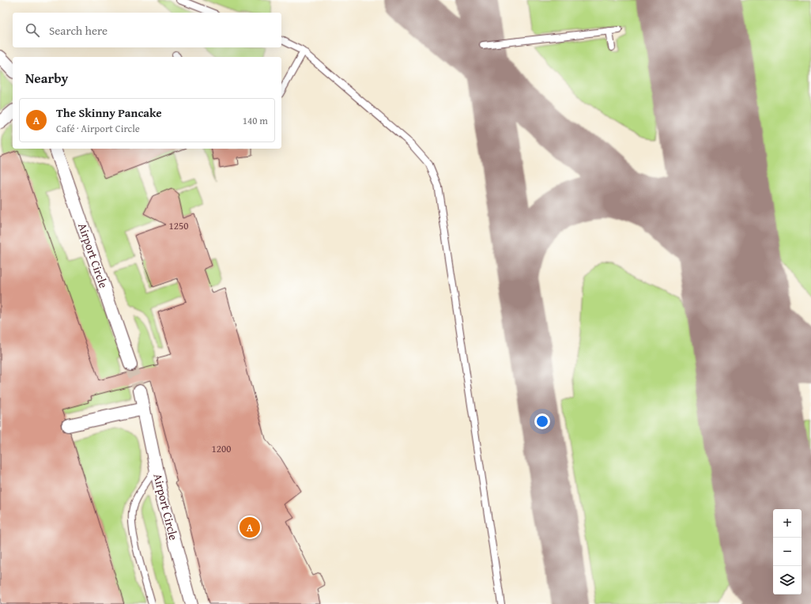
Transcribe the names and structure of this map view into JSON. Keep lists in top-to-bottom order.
{
  "streets": {
    "street": ["Airport Circle"]
  },
  "house_numbers": ["1250", "1200"],
  "page": {
    "search": "Search here",
    "heading": "Nearby",
    "list": [
      {
        "mark": "A",
        "name": "The Skinny Pancake",
        "note": "Café · Airport Circle",
        "value": "140 m"
      }
    ],
    "map_buttons": ["+", "−"],
    "pins": "A"
  }
}
